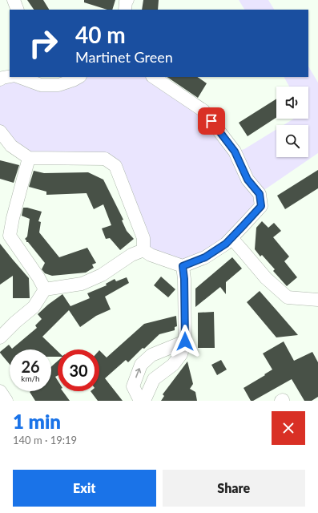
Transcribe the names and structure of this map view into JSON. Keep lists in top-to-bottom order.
{
  "page": {
    "turn": ["40 m", "Martinet Green"],
    "speed": "26 km/h",
    "limit": "30",
    "heading": ["1 min", "140 m · 19:19"],
    "buttons": ["Exit", "Share"]
  }
}
